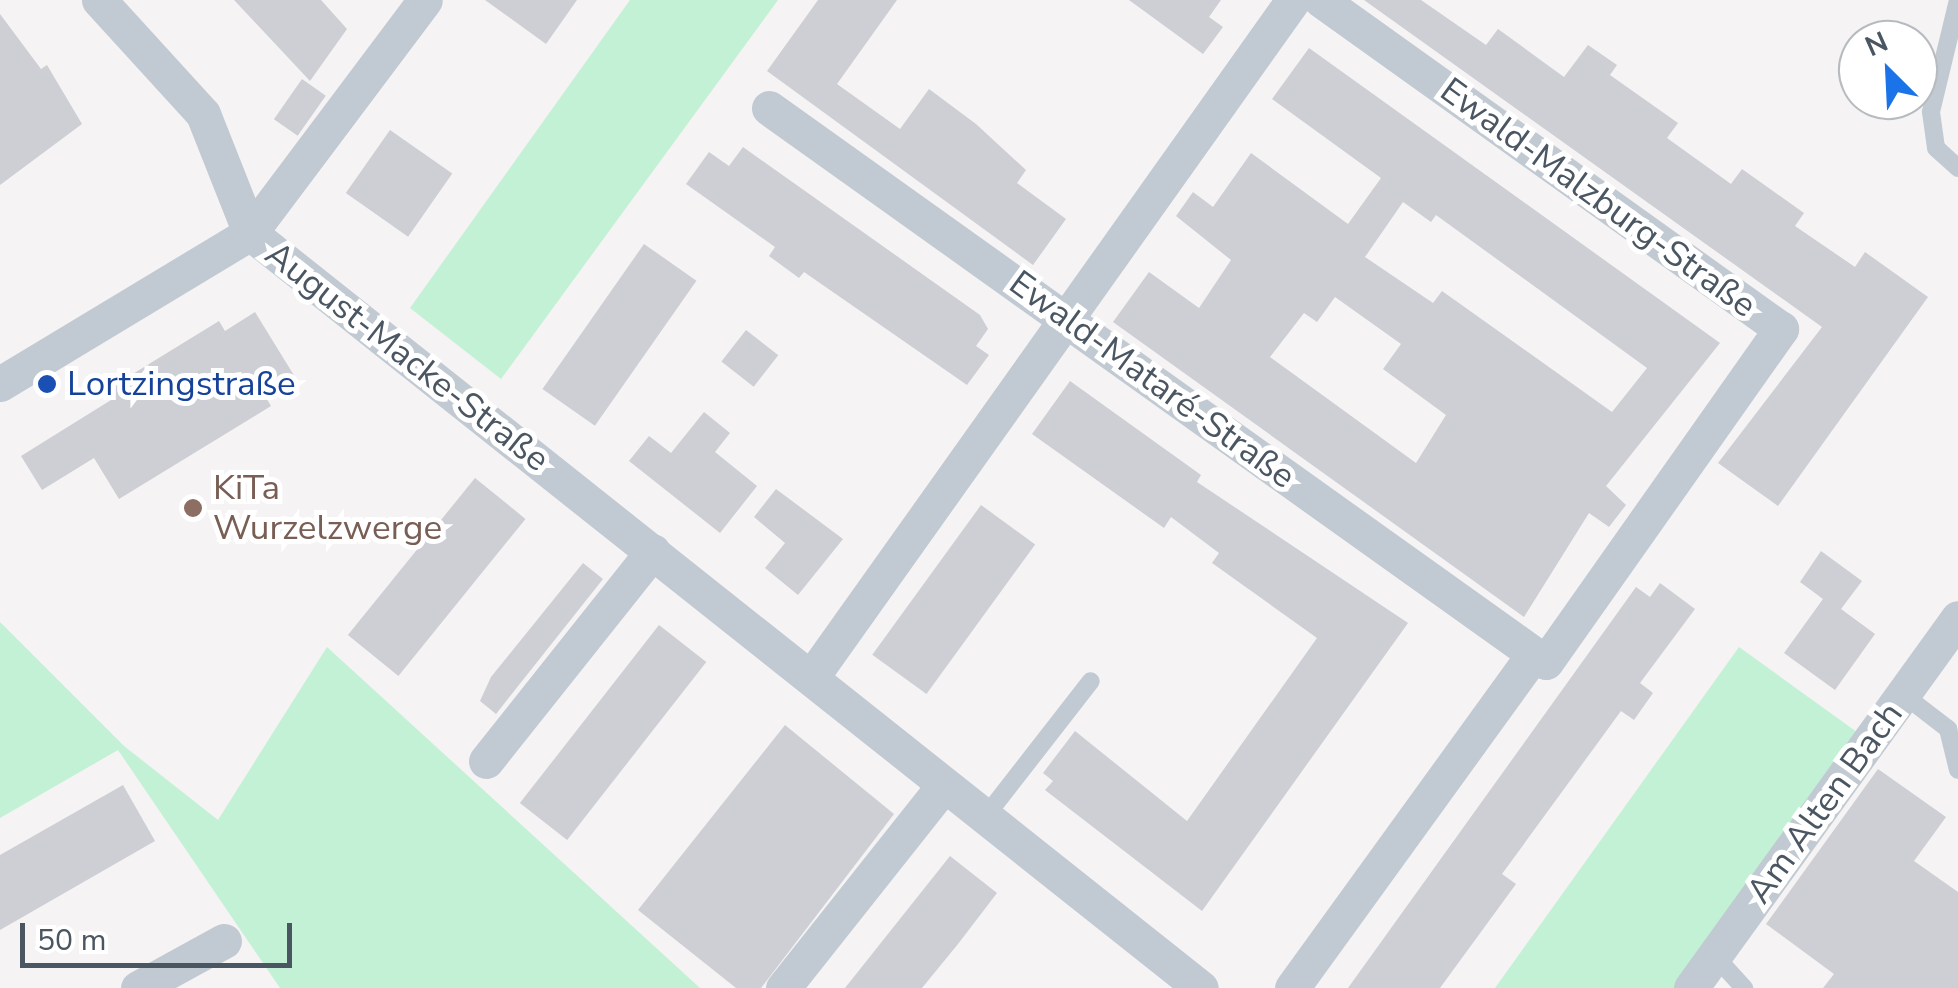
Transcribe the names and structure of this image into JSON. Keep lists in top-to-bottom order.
{
  "streets": {
    "street": [
      "Ewald-Malzburg-Straße",
      "August-Macke-Straße",
      "Ewald-Mataré-Straße",
      "Am Alten Bach"
    ]
  },
  "crossings": [
    ["Ewald-Malzburg-Straße", "Ewald-Mataré-Straße"]
  ],
  "places": ["Lortzingstraße", "KiTa Wurzelzwerge"],
  "scale_bar": "50 m",
  "north": "top left"
}
